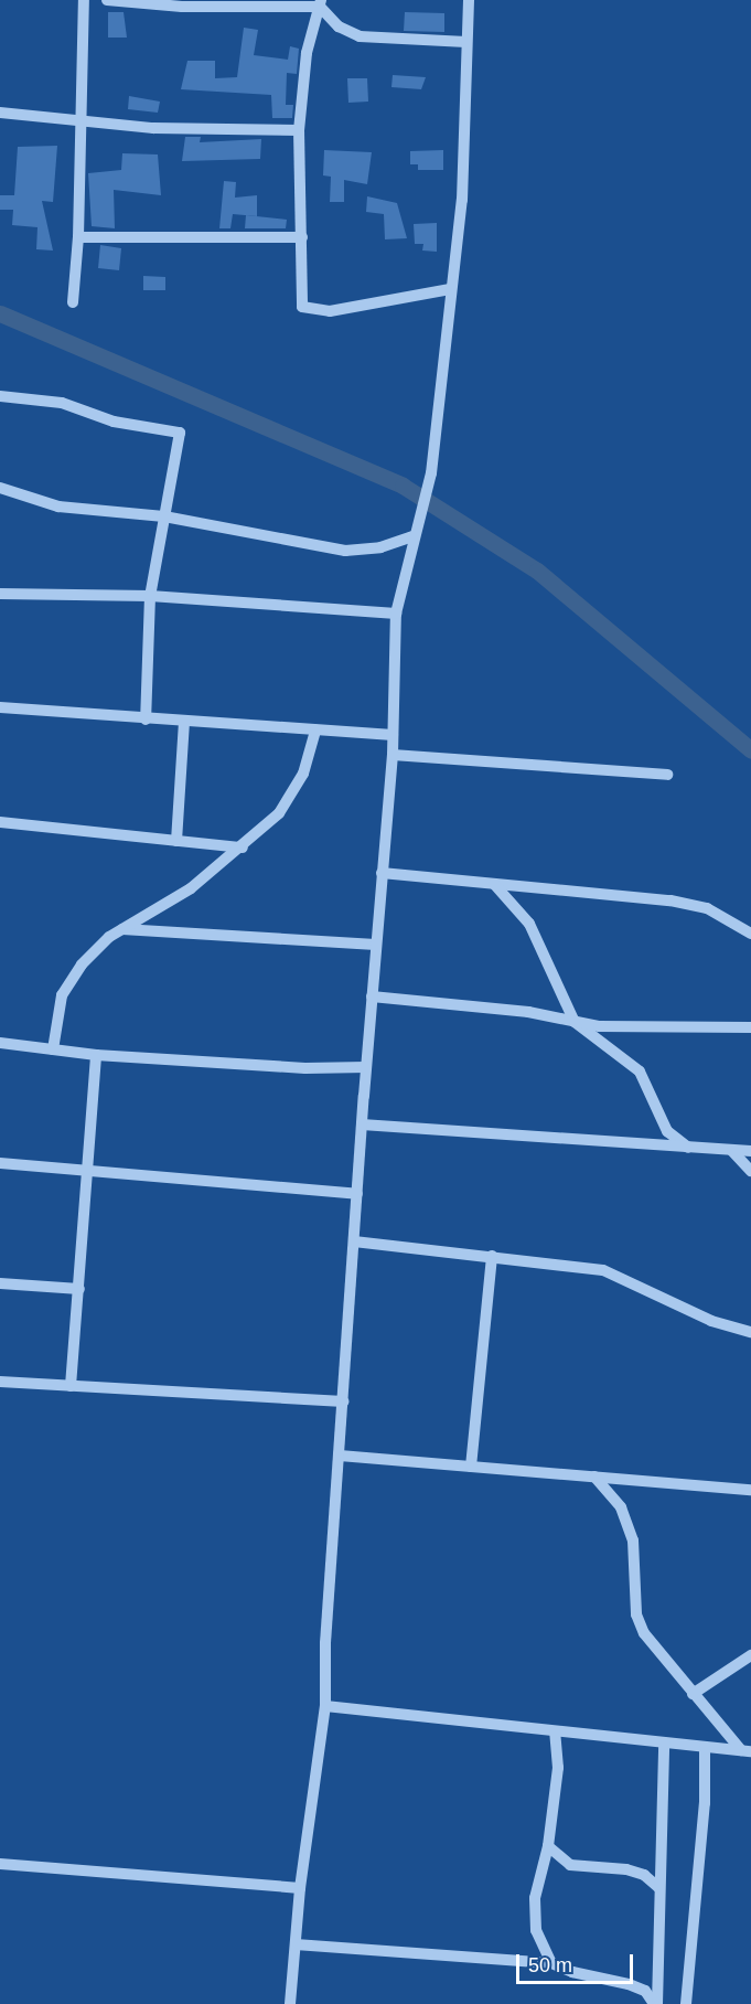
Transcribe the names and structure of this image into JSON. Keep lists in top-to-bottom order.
{
  "scale_bar": "50 m"
}
